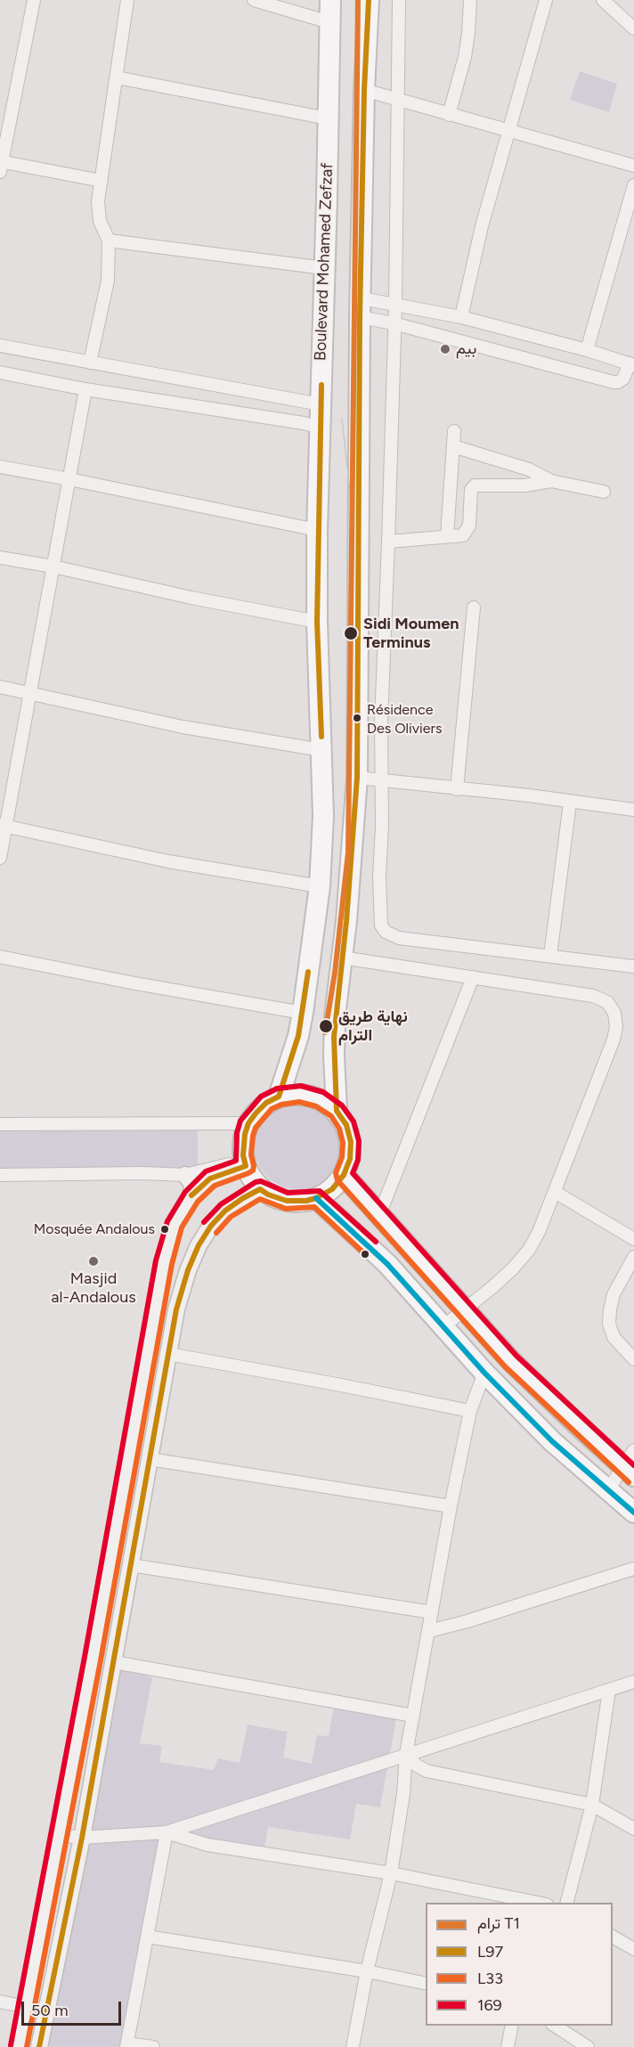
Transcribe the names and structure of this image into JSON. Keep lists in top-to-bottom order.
{
  "streets": {
    "main road": ["Boulevard Mohamed Zefzaf"]
  },
  "places": [
    "بيم",
    "Sidi Moumen Terminus",
    "Résidence Des Oliviers",
    "نهاية طريق الترام",
    "Mosquée Andalous",
    "Masjid al-Andalous"
  ],
  "lines": [
    "tram line T1",
    "transit line L97",
    "transit line 169",
    "transit line L33"
  ],
  "legend": [
    "ترام T1",
    "L97",
    "L33",
    "169"
  ],
  "scale_bar": "50 m"
}
